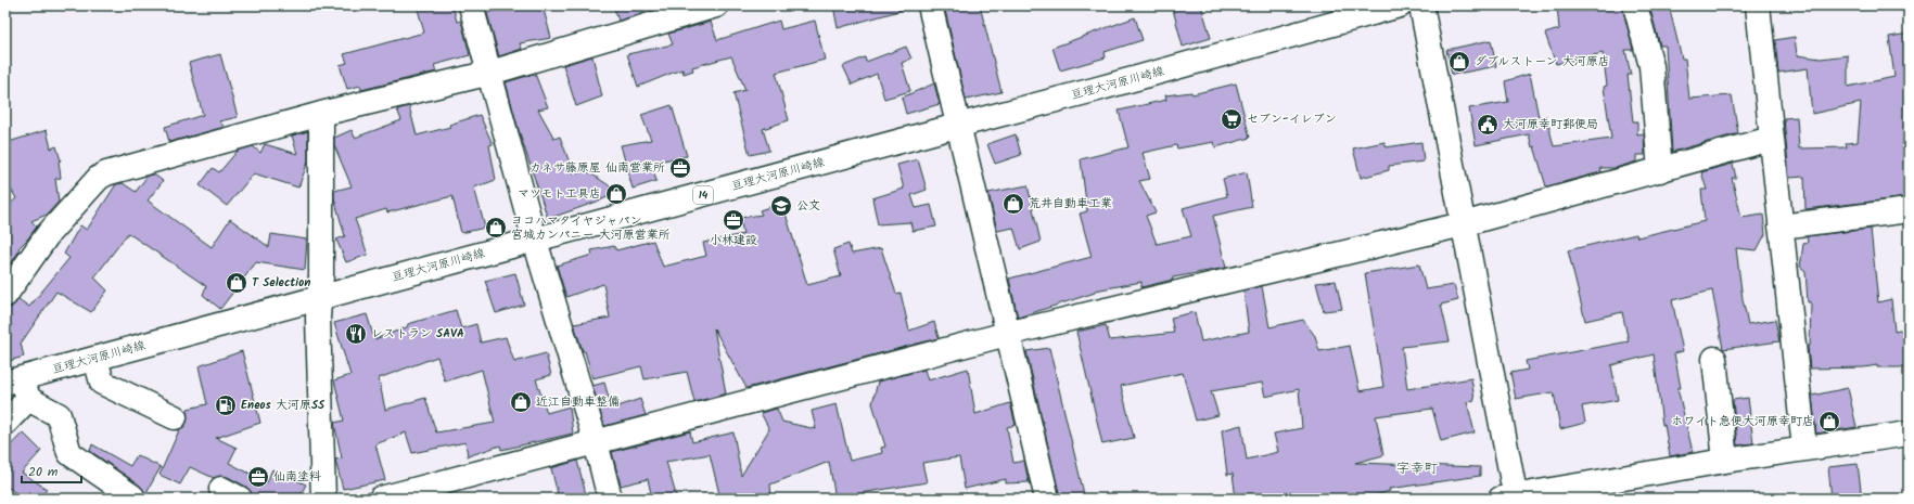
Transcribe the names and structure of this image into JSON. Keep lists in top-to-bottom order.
{
  "streets": {
    "street": ["亘理大河原川崎線", "14"]
  },
  "districts": ["字幸町"],
  "places": {
    "shop": [
      "ダブルストーン 大河原店",
      "マツモト工具店",
      "荒井自動車工業",
      "ヨコハマタイヤジャパン 宮城カンパニー 大河原営業所",
      "T Selection",
      "近江自動車整備",
      "ホワイト急便大河原幸町店"
    ],
    "supermarket": ["セブン-イレブン"],
    "public building": ["大河原幸町郵便局"],
    "office": ["カネサ藤原屋 仙南営業所", "小林建設", "仙南塗料"],
    "school or university": ["公文"],
    "restaurant": ["レストラン SAVA"],
    "fuel station": ["Eneos 大河原SS"]
  },
  "scale_bar": "20 m"
}
